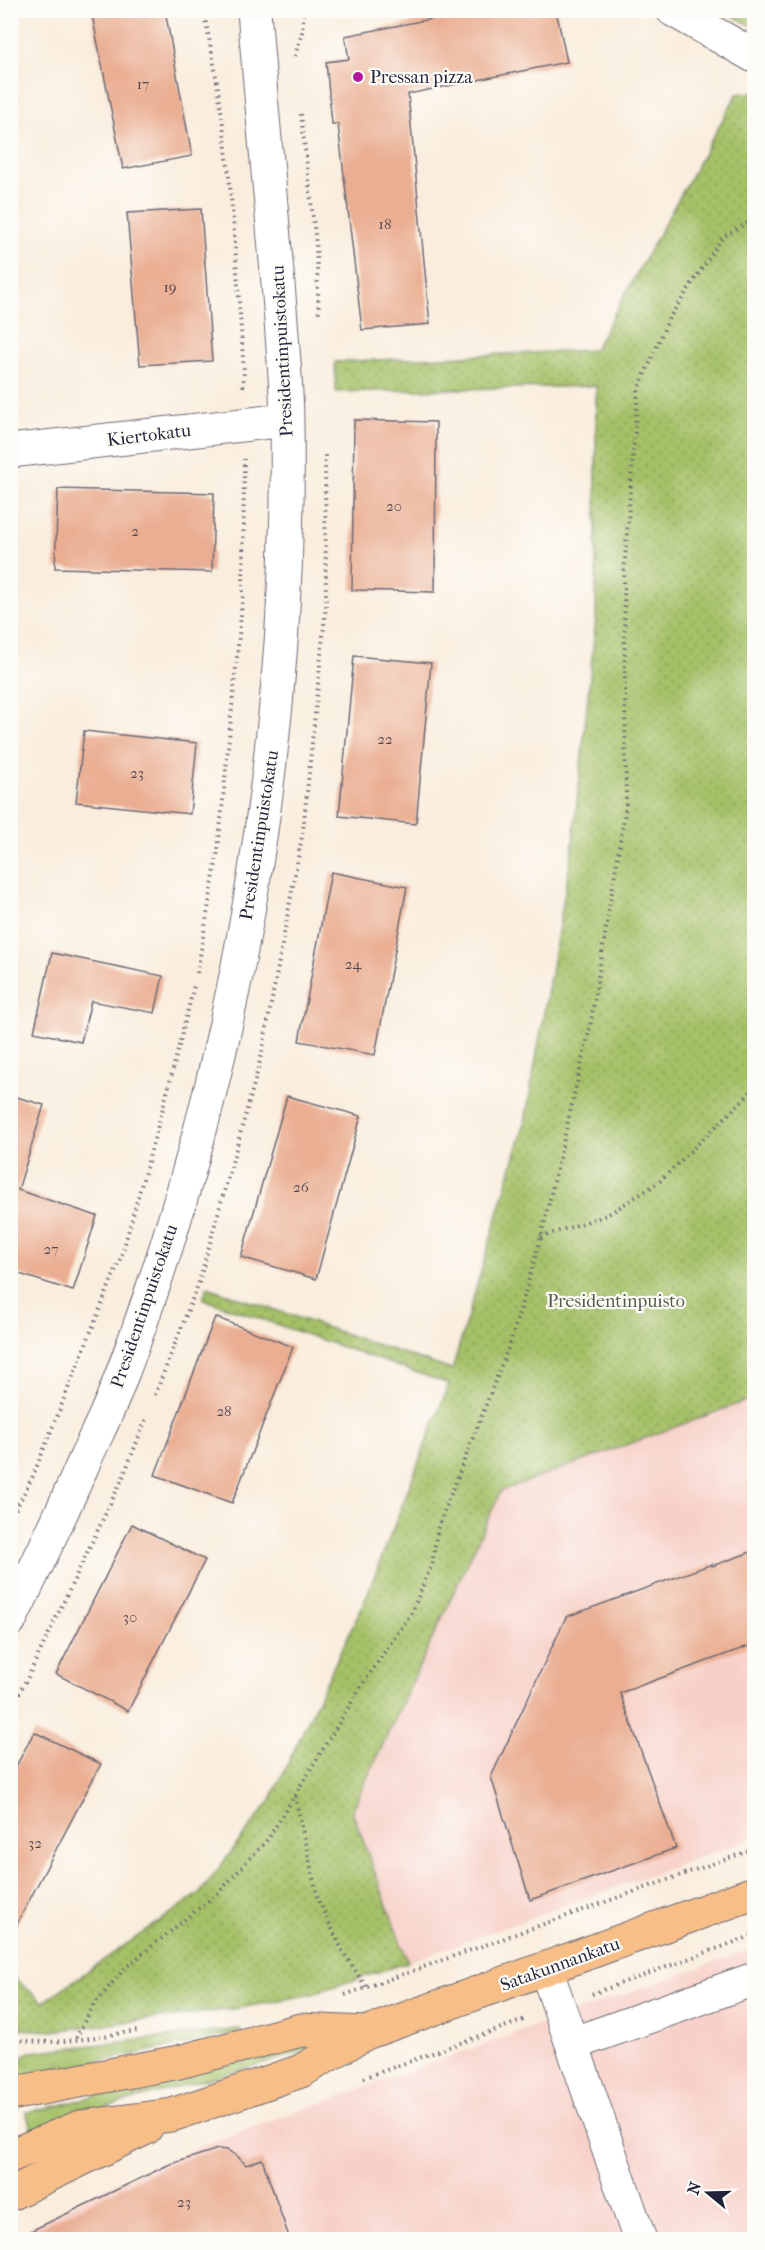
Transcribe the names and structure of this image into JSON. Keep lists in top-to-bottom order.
{
  "streets": {
    "main road": ["Satakunnankatu"],
    "street": ["Presidentinpuistokatu", "Kiertokatu"]
  },
  "crossings": [
    ["Presidentinpuistokatu", "Kiertokatu"]
  ],
  "parks": ["Presidentinpuisto"],
  "places": ["Pressan pizza"],
  "house_numbers": [
    "17",
    "18",
    "19",
    "20",
    "2",
    "22",
    "23",
    "24",
    "26",
    "27",
    "28",
    "30",
    "32",
    "23"
  ],
  "north": "left"
}
